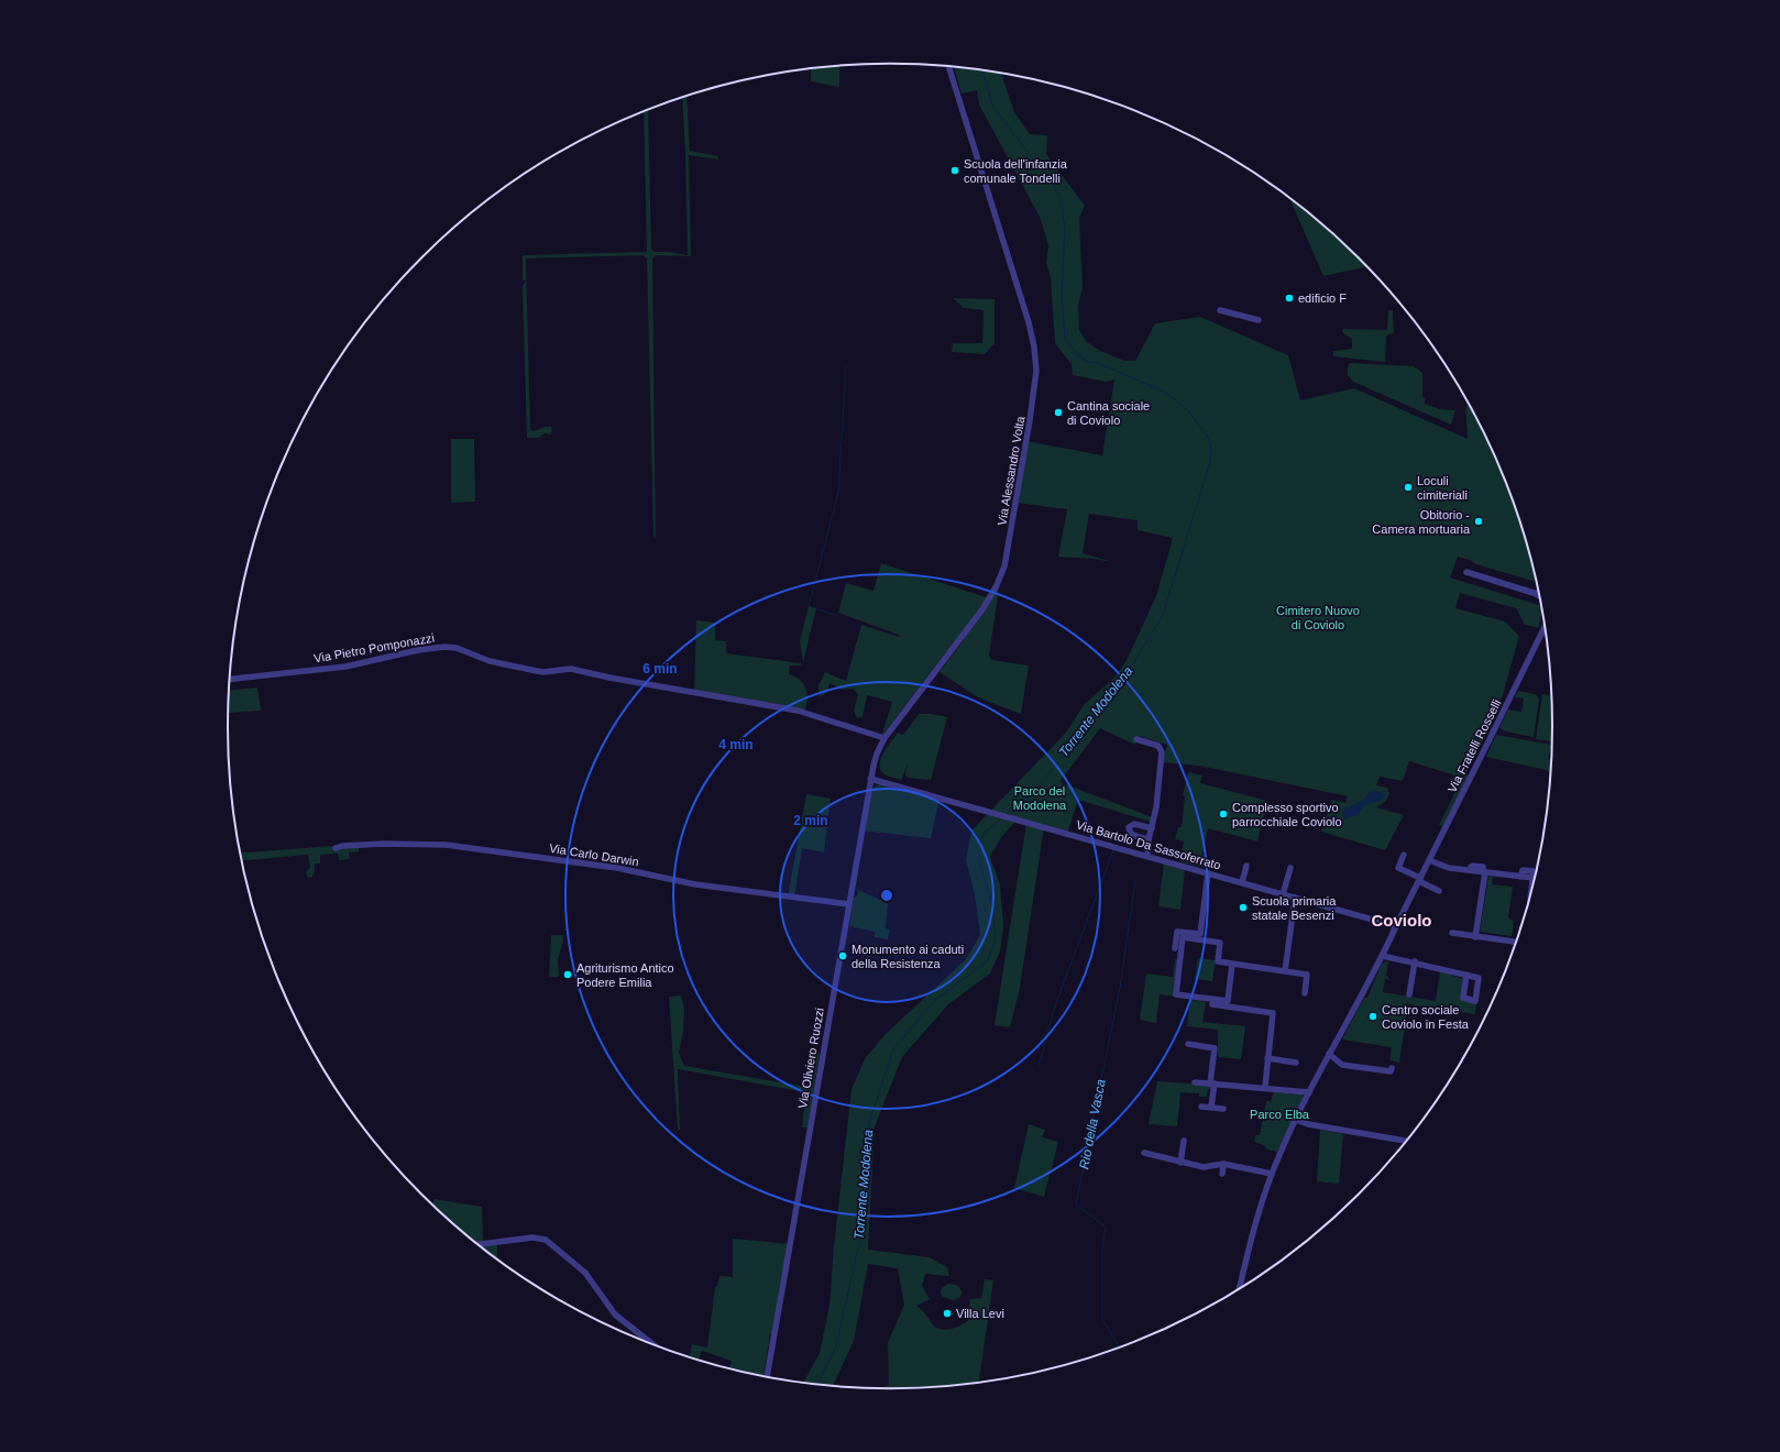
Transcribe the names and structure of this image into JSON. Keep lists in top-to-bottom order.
{
  "streets": {
    "street": [
      "Via Alessandro Volta",
      "Via Pietro Pomponazzi",
      "Via Fratelli Rosselli",
      "Via Bartolo Da Sassoferrato",
      "Via Carlo Darwin",
      "Via Oliviero Ruozzi"
    ]
  },
  "crossings": [
    ["Via Alessandro Volta", "Via Pietro Pomponazzi"],
    ["Via Alessandro Volta", "Via Oliviero Ruozzi"],
    ["Via Pietro Pomponazzi", "Via Oliviero Ruozzi"],
    ["Via Fratelli Rosselli", "Via Bartolo Da Sassoferrato"],
    ["Via Bartolo Da Sassoferrato", "Via Oliviero Ruozzi"],
    ["Via Carlo Darwin", "Via Oliviero Ruozzi"]
  ],
  "districts": ["Coviolo"],
  "water": ["Torrente Modolena", "Rio della Vasca"],
  "parks": ["Cimitero Nuovo di Coviolo", "Parco del Modolena", "Parco Elba"],
  "places": [
    "Scuola dell'infanzia comunale Tondelli",
    "edificio F",
    "Cantina sociale di Coviolo",
    "Loculi cimiteriali",
    "Obitorio - Camera mortuaria",
    "Complesso sportivo parrocchiale Coviolo",
    "Scuola primaria statale Besenzi",
    "Monumento ai caduti della Resistenza",
    "Agriturismo Antico Podere Emilia",
    "Centro sociale Coviolo in Festa",
    "Villa Levi"
  ],
  "rings": ["6 min", "4 min", "2 min"]
}
